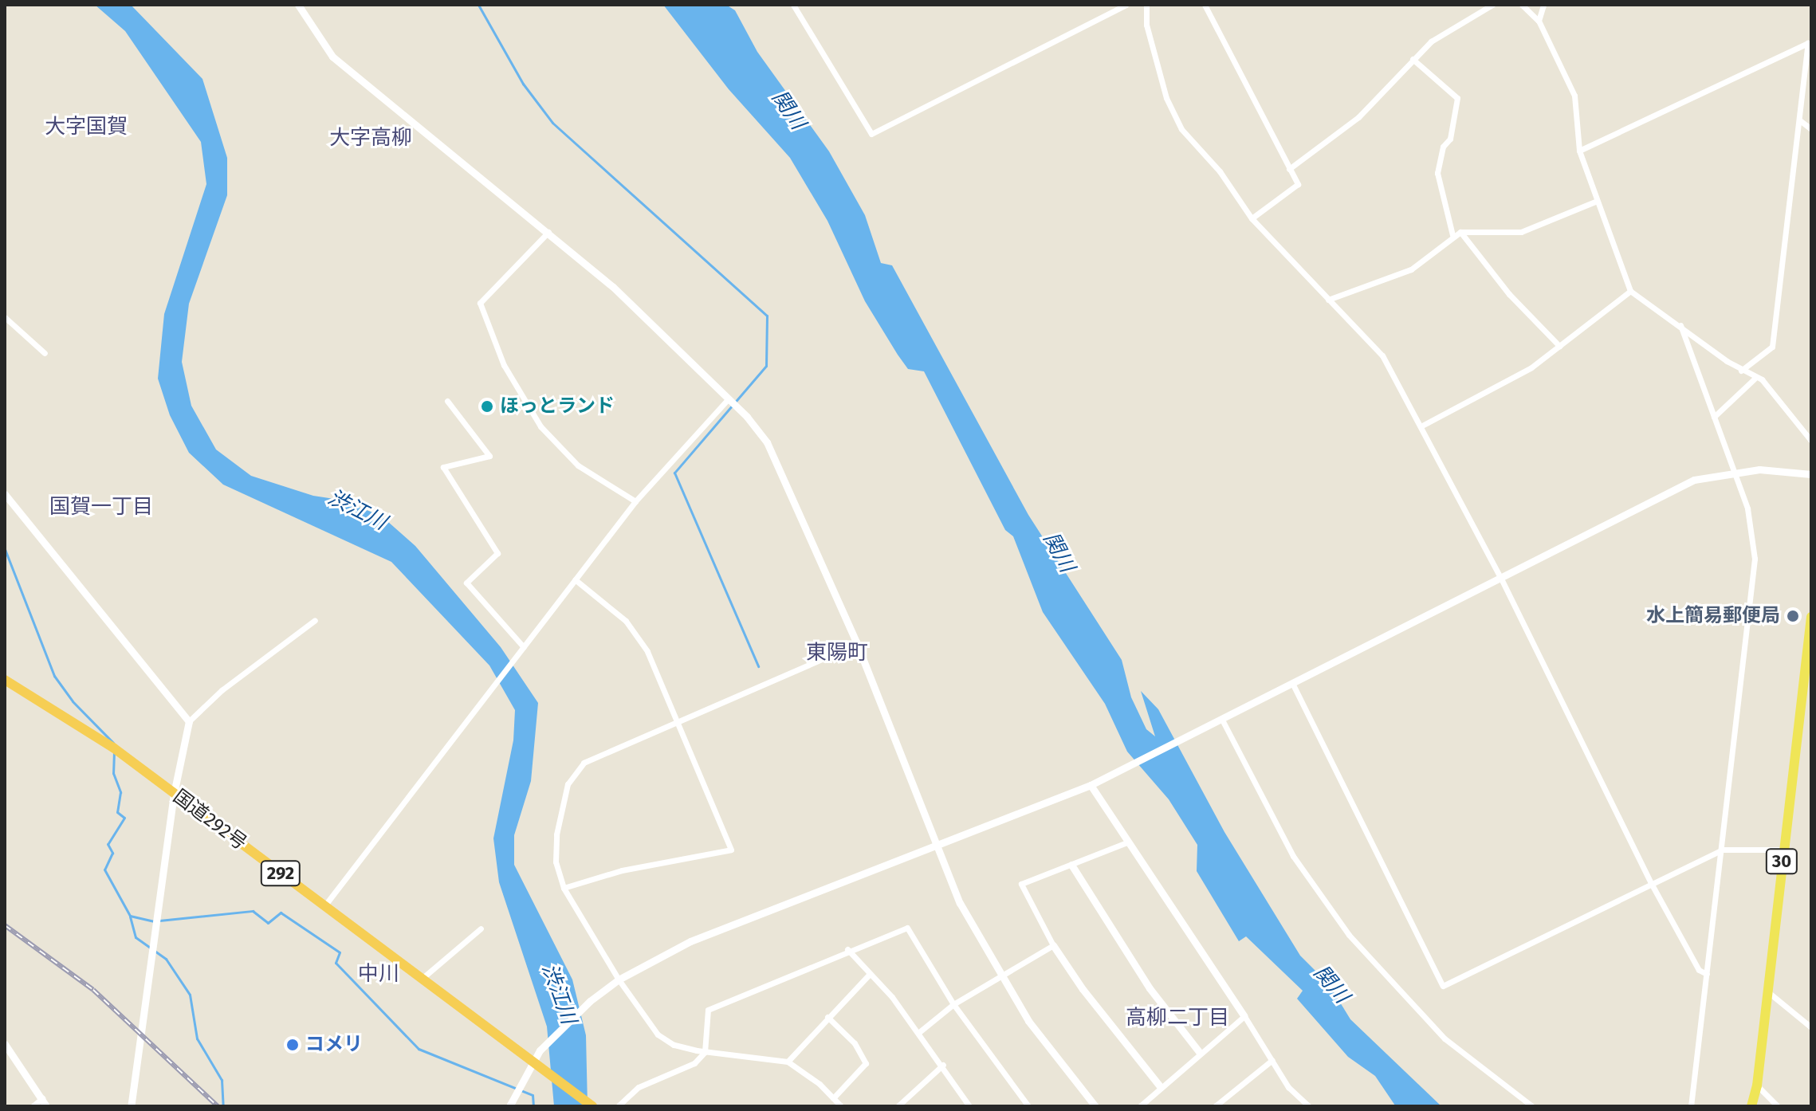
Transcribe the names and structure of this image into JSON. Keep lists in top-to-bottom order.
{
  "streets": {
    "highway": ["国道292号", "292"],
    "main road": ["30"]
  },
  "districts": [
    "大字国賀",
    "大字高柳",
    "国賀一丁目",
    "東陽町",
    "中川",
    "高柳二丁目"
  ],
  "water": ["関川", "渋江川"],
  "places": ["ほっとランド", "水上簡易郵便局", "コメリ"]
}
